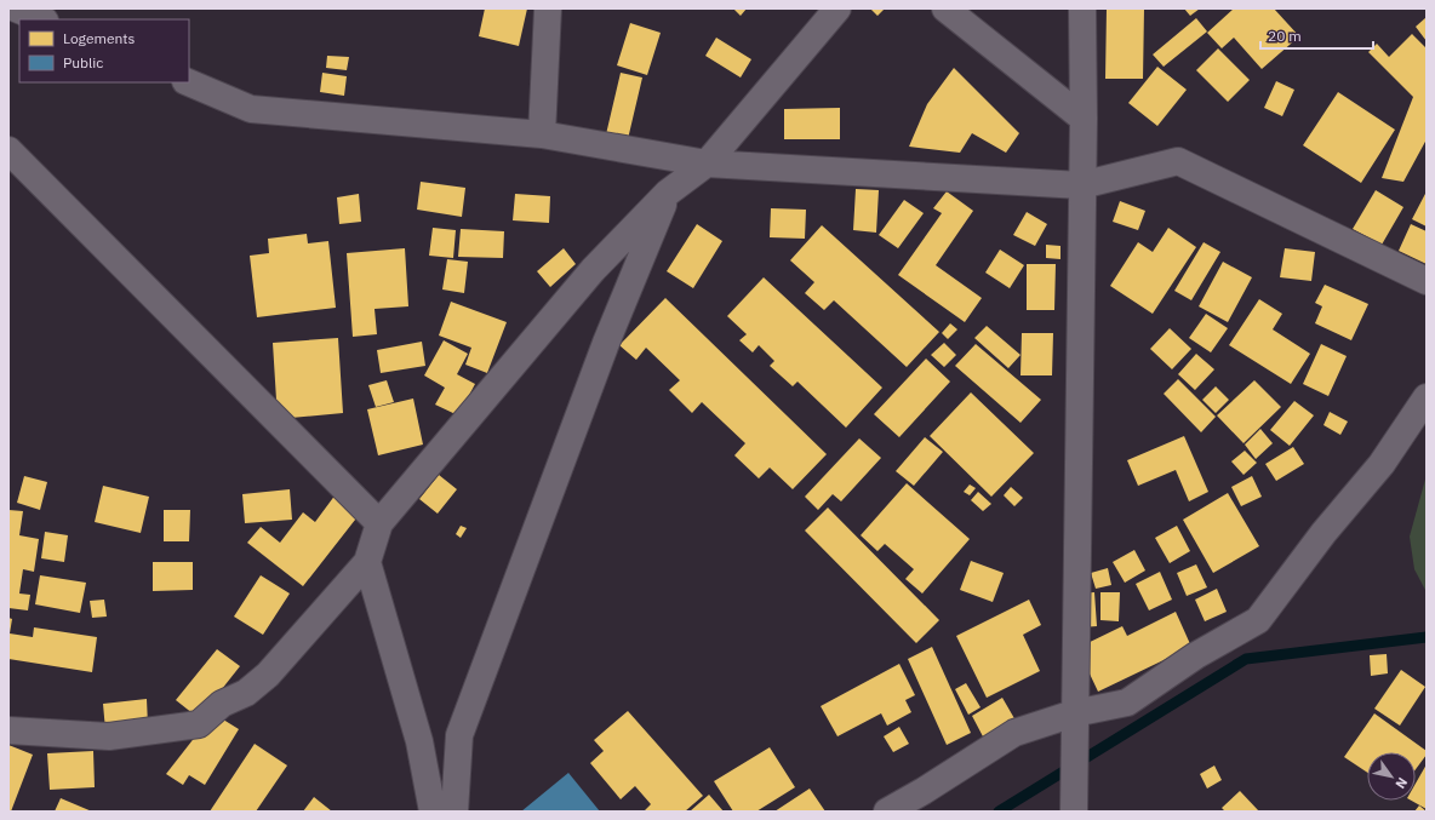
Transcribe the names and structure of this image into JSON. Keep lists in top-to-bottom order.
{
  "legend": ["Logements", "Public"],
  "scale_bar": "20 m",
  "north": "bottom right"
}
